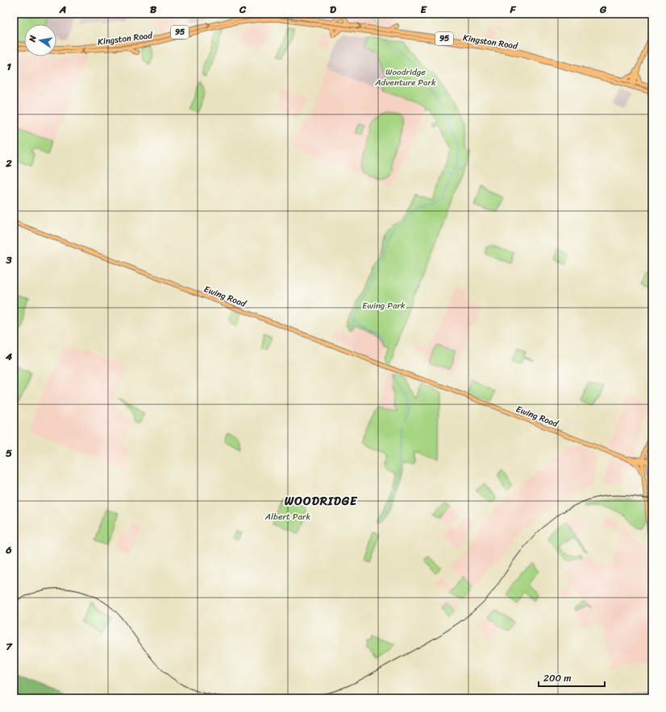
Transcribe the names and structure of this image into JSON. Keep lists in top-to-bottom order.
{
  "streets": {
    "main road": ["95", "Kingston Road", "Ewing Road"]
  },
  "districts": ["WOODRIDGE"],
  "parks": ["Woodridge Adventure Park", "Ewing Park", "Albert Park"],
  "scale_bar": "200 m",
  "north": "left",
  "grid": {
    "columns": [
      "A",
      "B",
      "C",
      "D",
      "E",
      "F",
      "G"
    ],
    "rows": [
      "1",
      "2",
      "3",
      "4",
      "5",
      "6",
      "7"
    ]
  }
}
